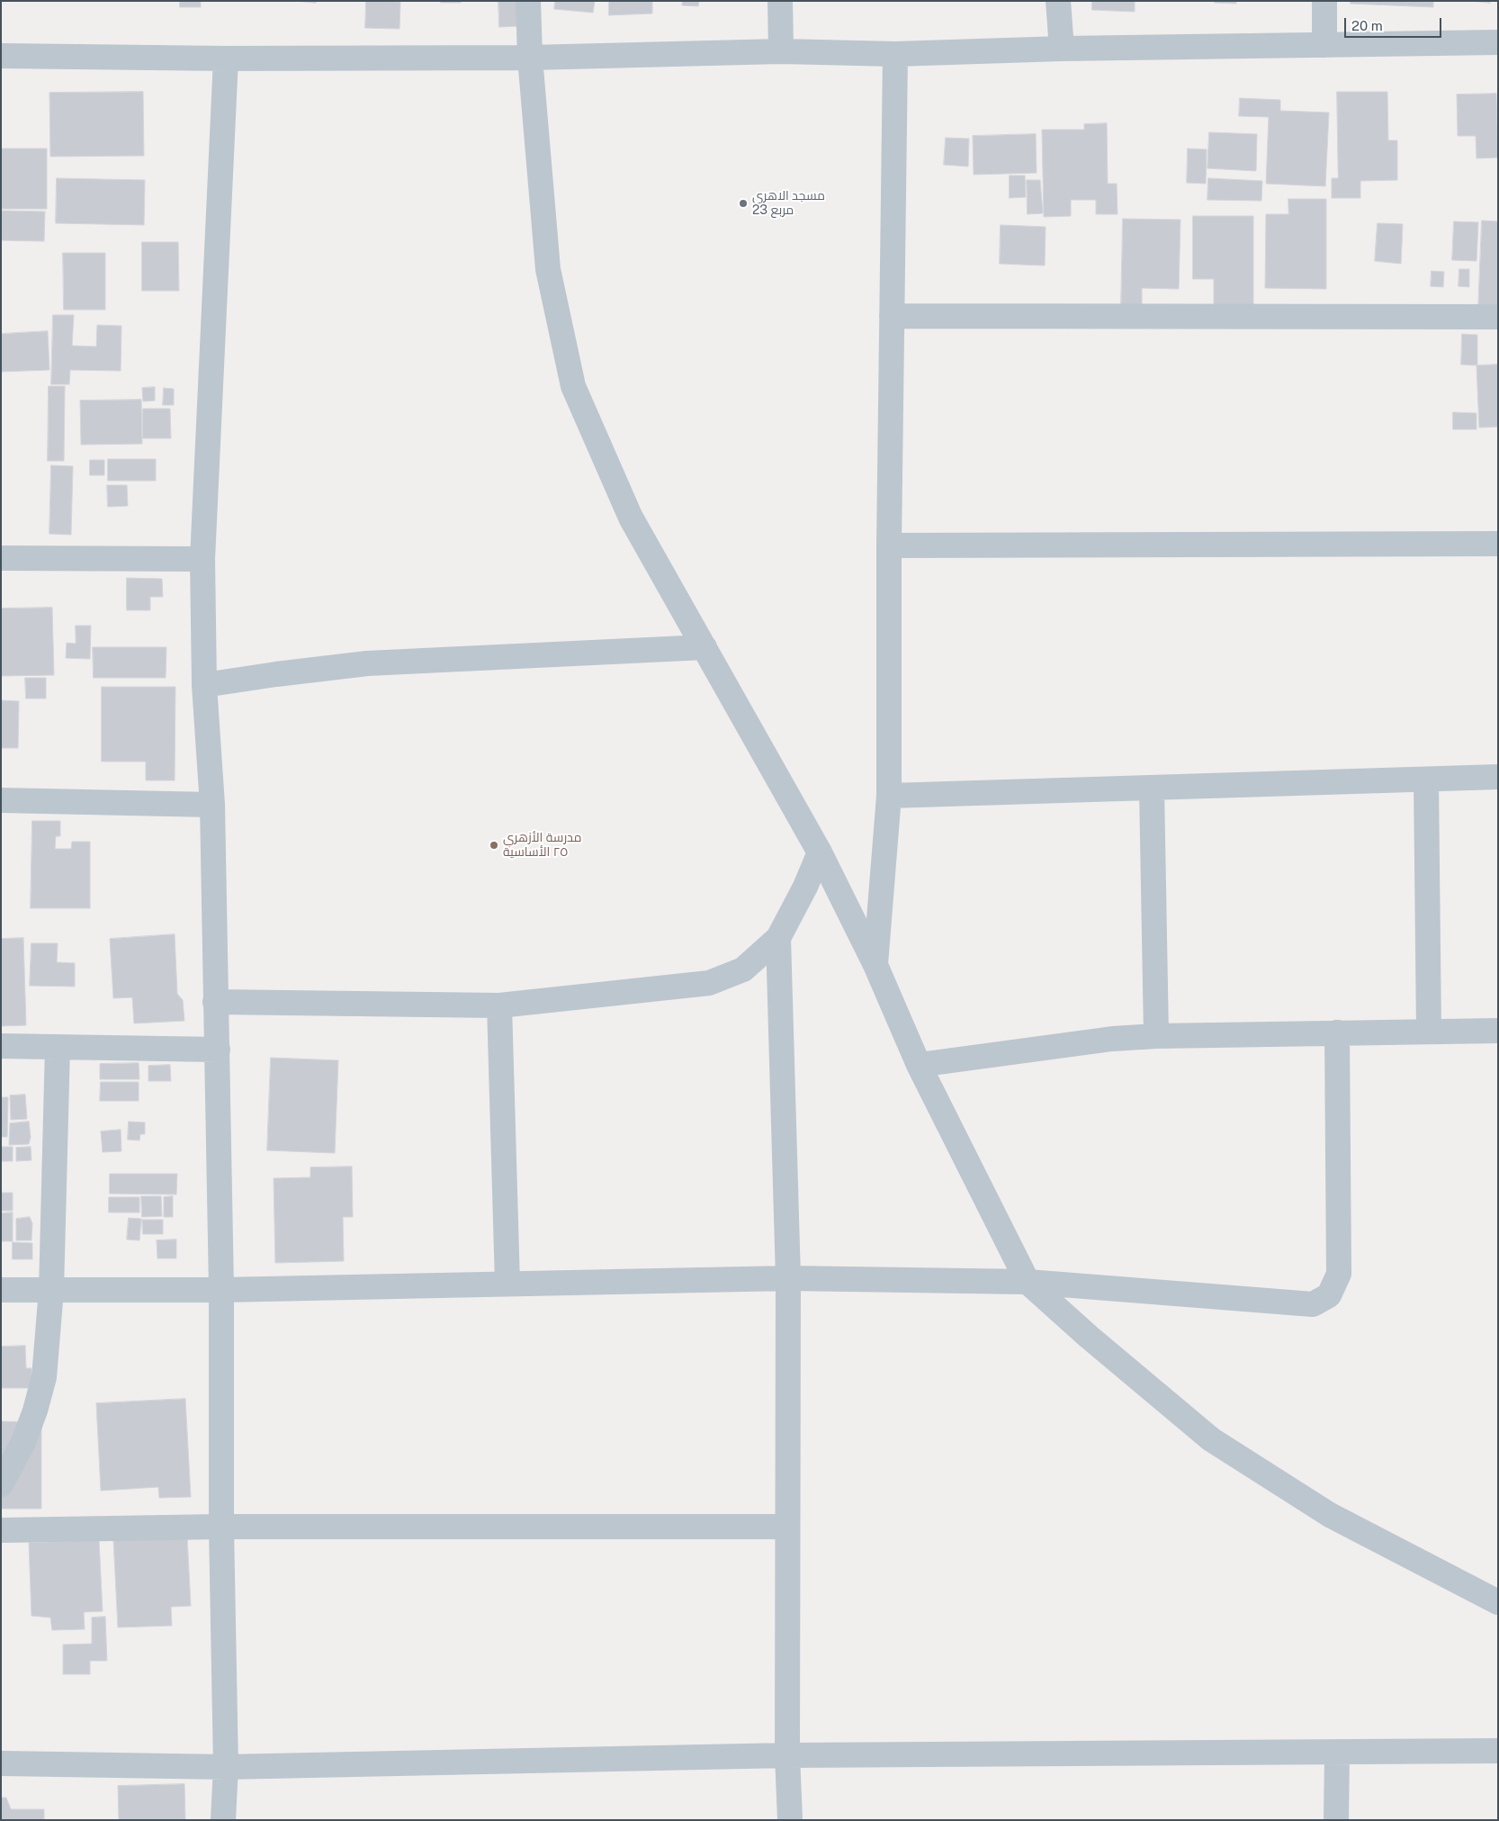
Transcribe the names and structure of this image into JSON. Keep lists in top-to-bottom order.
{
  "places": ["مسجد الاهري مربع 23", "مدرسة الأزهري ٢٥ الأساسية"],
  "scale_bar": "20 m"
}
